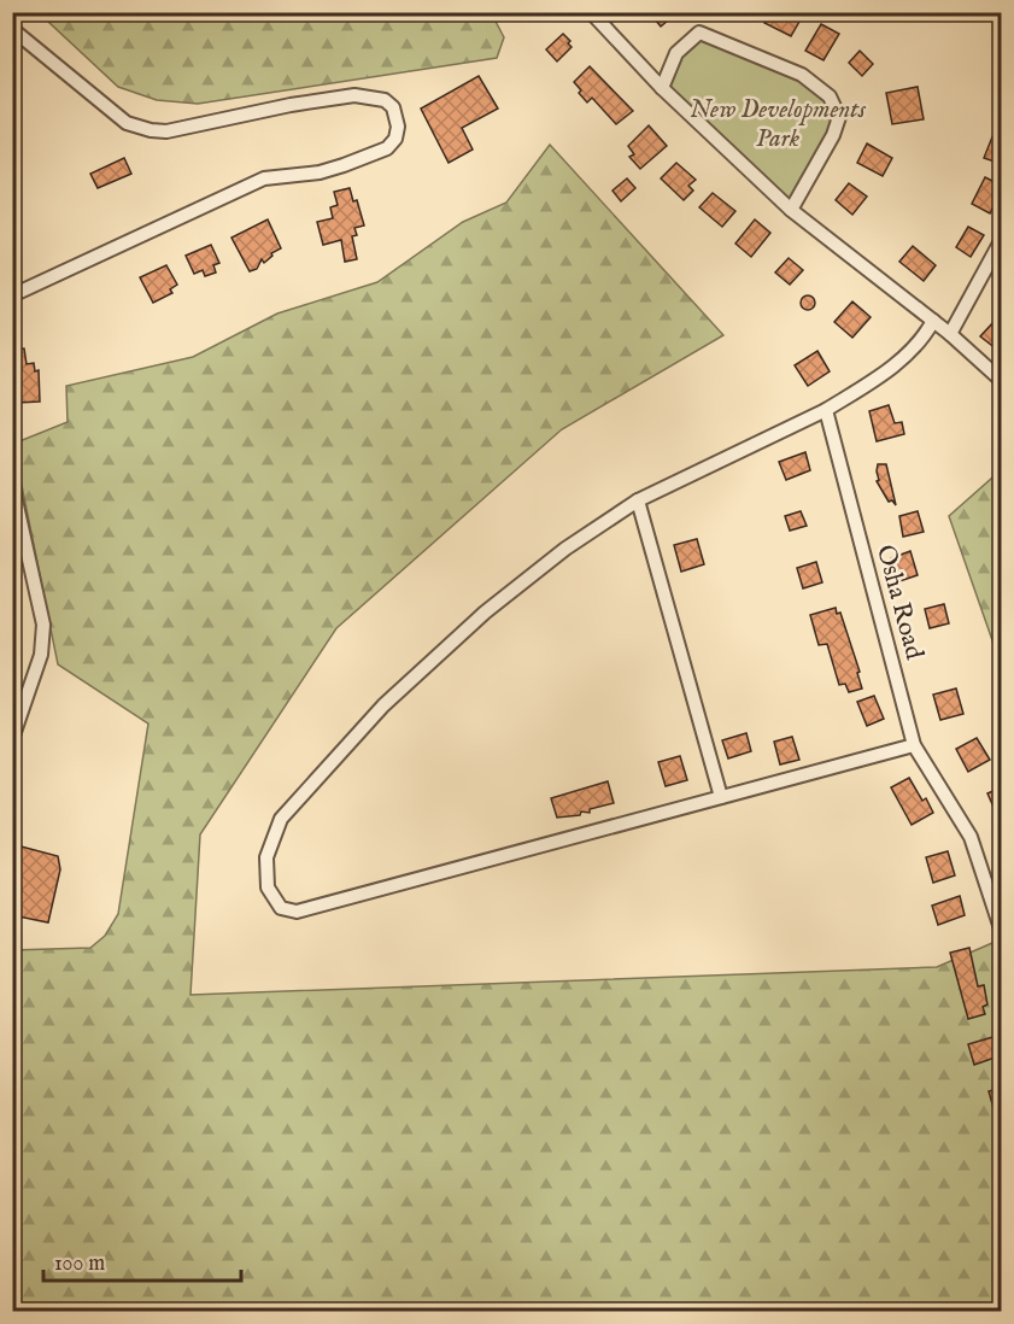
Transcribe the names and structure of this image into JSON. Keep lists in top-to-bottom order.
{
  "streets": {
    "street": ["Osha Road"]
  },
  "parks": ["New Developments Park"],
  "scale_bar": "100 m"
}
